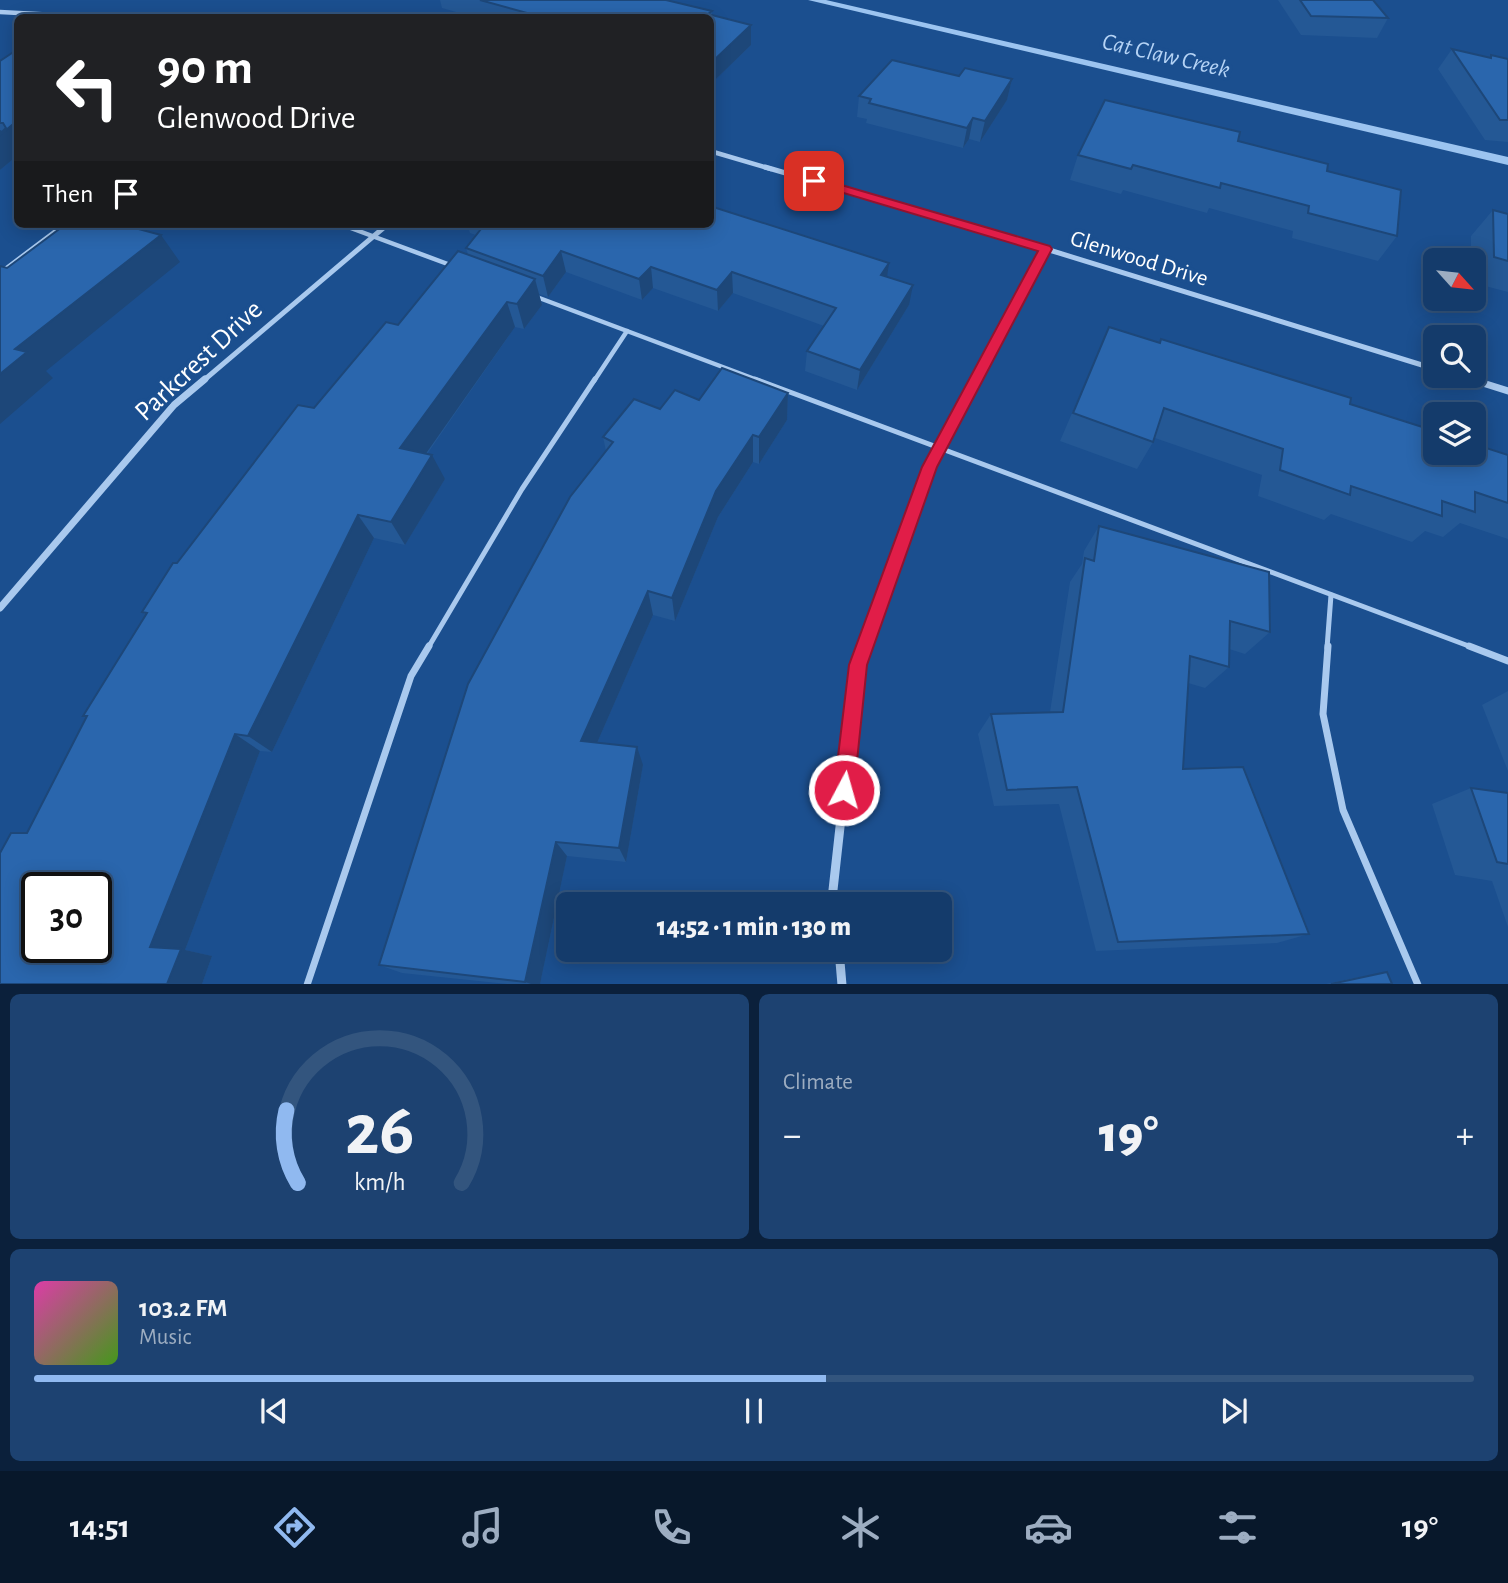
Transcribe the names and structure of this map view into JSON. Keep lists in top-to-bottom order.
{
  "streets": {
    "street": ["Glenwood Drive", "Parkcrest Drive"]
  },
  "water": ["Cat Claw Creek"],
  "north": "bottom right",
  "page": {
    "turn": ["90 m", "Glenwood Drive"],
    "then": "Then",
    "limit": "30",
    "trip": "14:52 · 1 min · 130 m",
    "tile": "Climate",
    "heat": ["−", "19°", "+"],
    "song": ["103.2 FM", "Music"],
    "tabs": ["14:51", "19°"],
    "gauge": ["26", "km/h"]
  }
}
